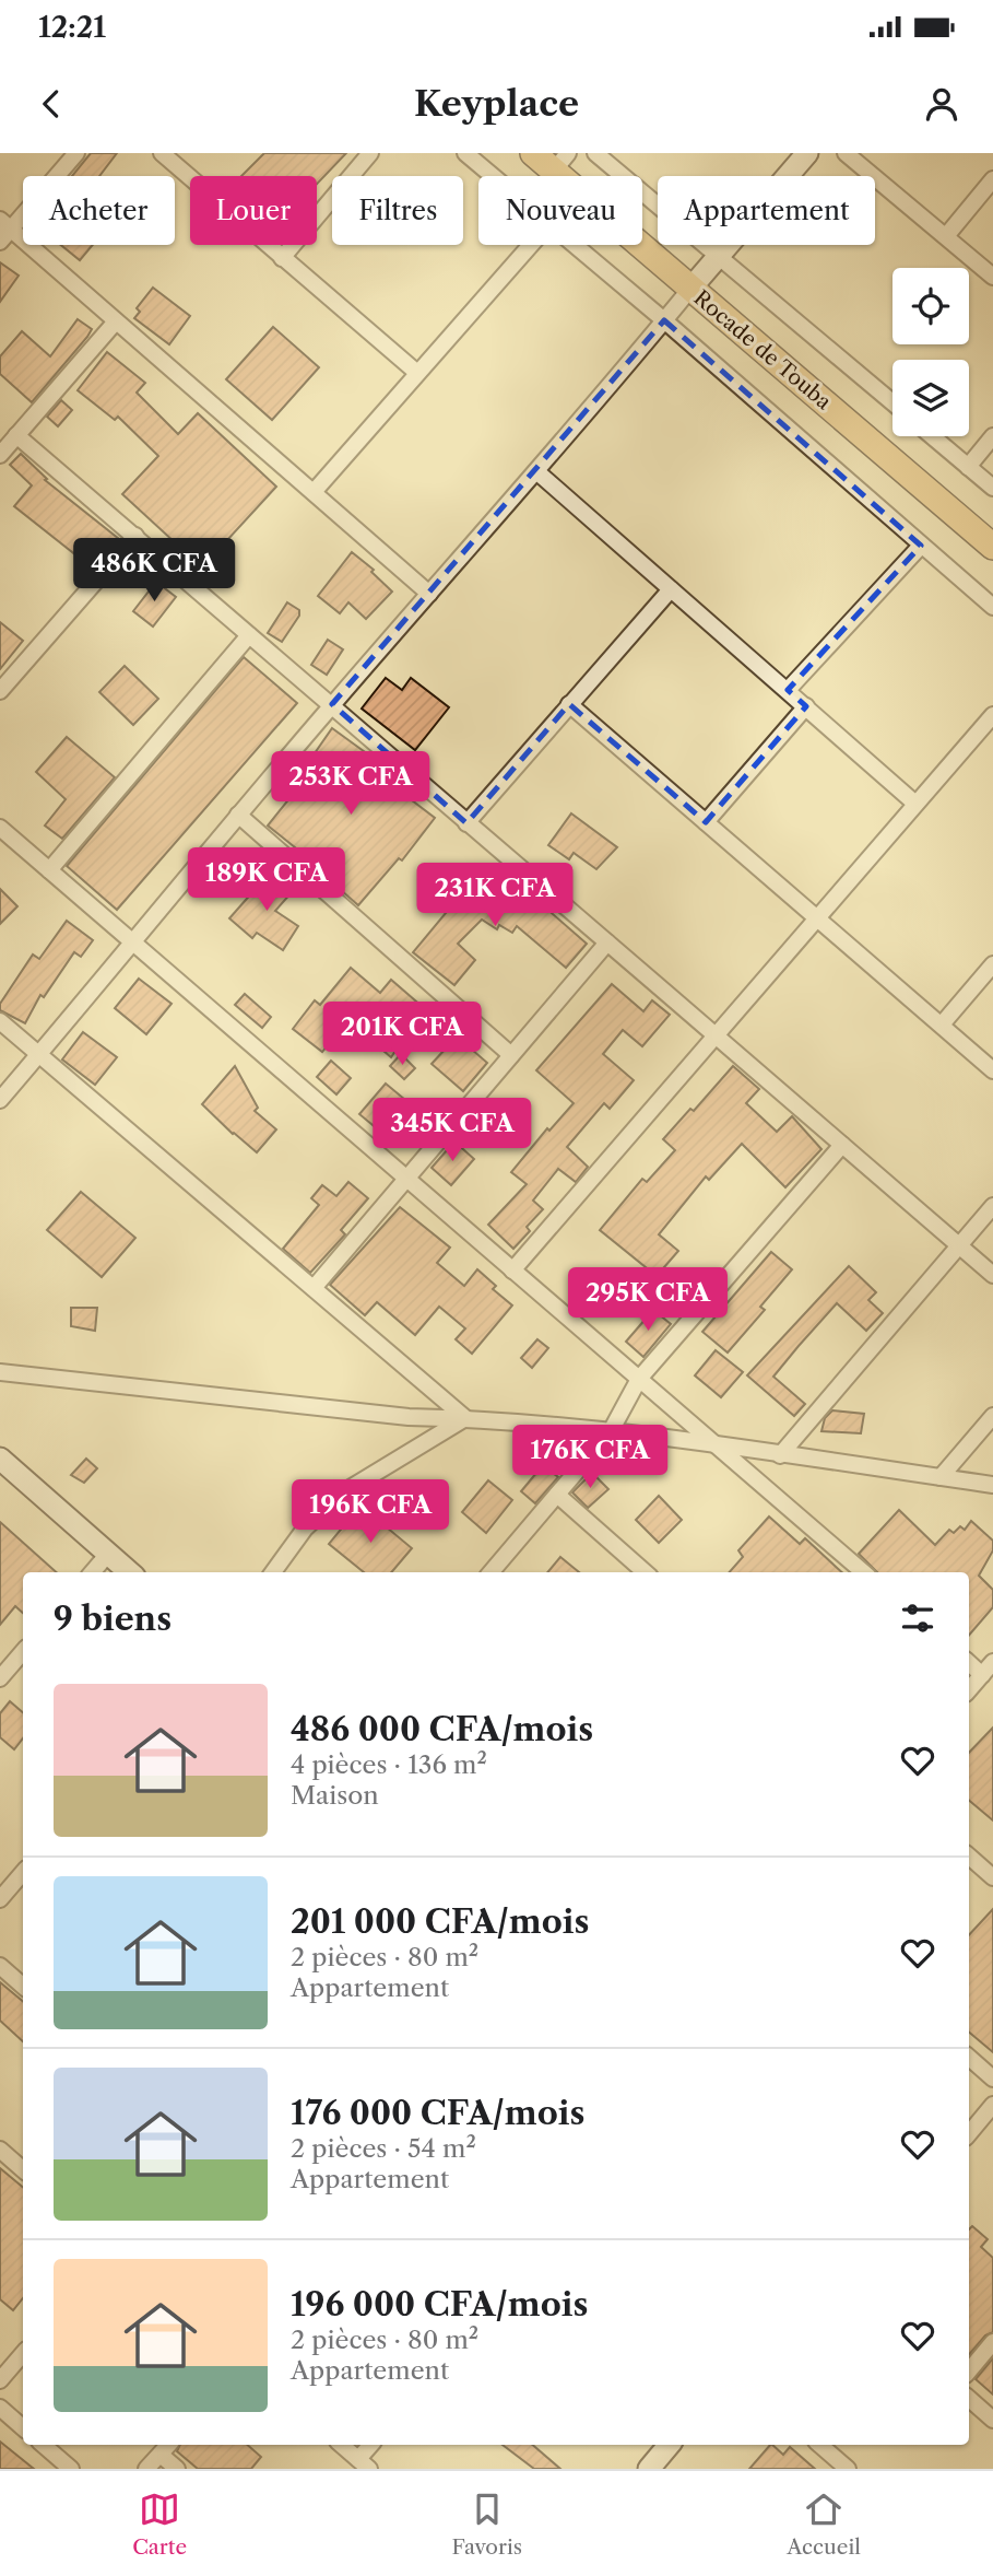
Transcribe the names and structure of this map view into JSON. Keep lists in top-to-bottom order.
{
  "streets": {
    "main road": ["Rocade de Touba"]
  },
  "page": {
    "status": "12:21",
    "header": "Keyplace",
    "chip": [
      "Acheter",
      "Louer",
      "Filtres",
      "Nouveau",
      "Appartement"
    ],
    "price": [
      "486K CFA",
      "253K CFA",
      "189K CFA",
      "231K CFA",
      "201K CFA",
      "345K CFA",
      "295K CFA",
      "176K CFA",
      "196K CFA"
    ],
    "heading": "9 biens",
    "list": [
      {
        "name": "486 000 CFA/mois",
        "note": "4 pièces · 136 m² · Maison"
      },
      {
        "name": "201 000 CFA/mois",
        "note": "2 pièces · 80 m² · Appartement"
      },
      {
        "name": "176 000 CFA/mois",
        "note": "2 pièces · 54 m² · Appartement"
      },
      {
        "name": "196 000 CFA/mois",
        "note": "2 pièces · 80 m² · Appartement"
      }
    ],
    "tabs": ["Carte", "Favoris", "Accueil"]
  }
}
